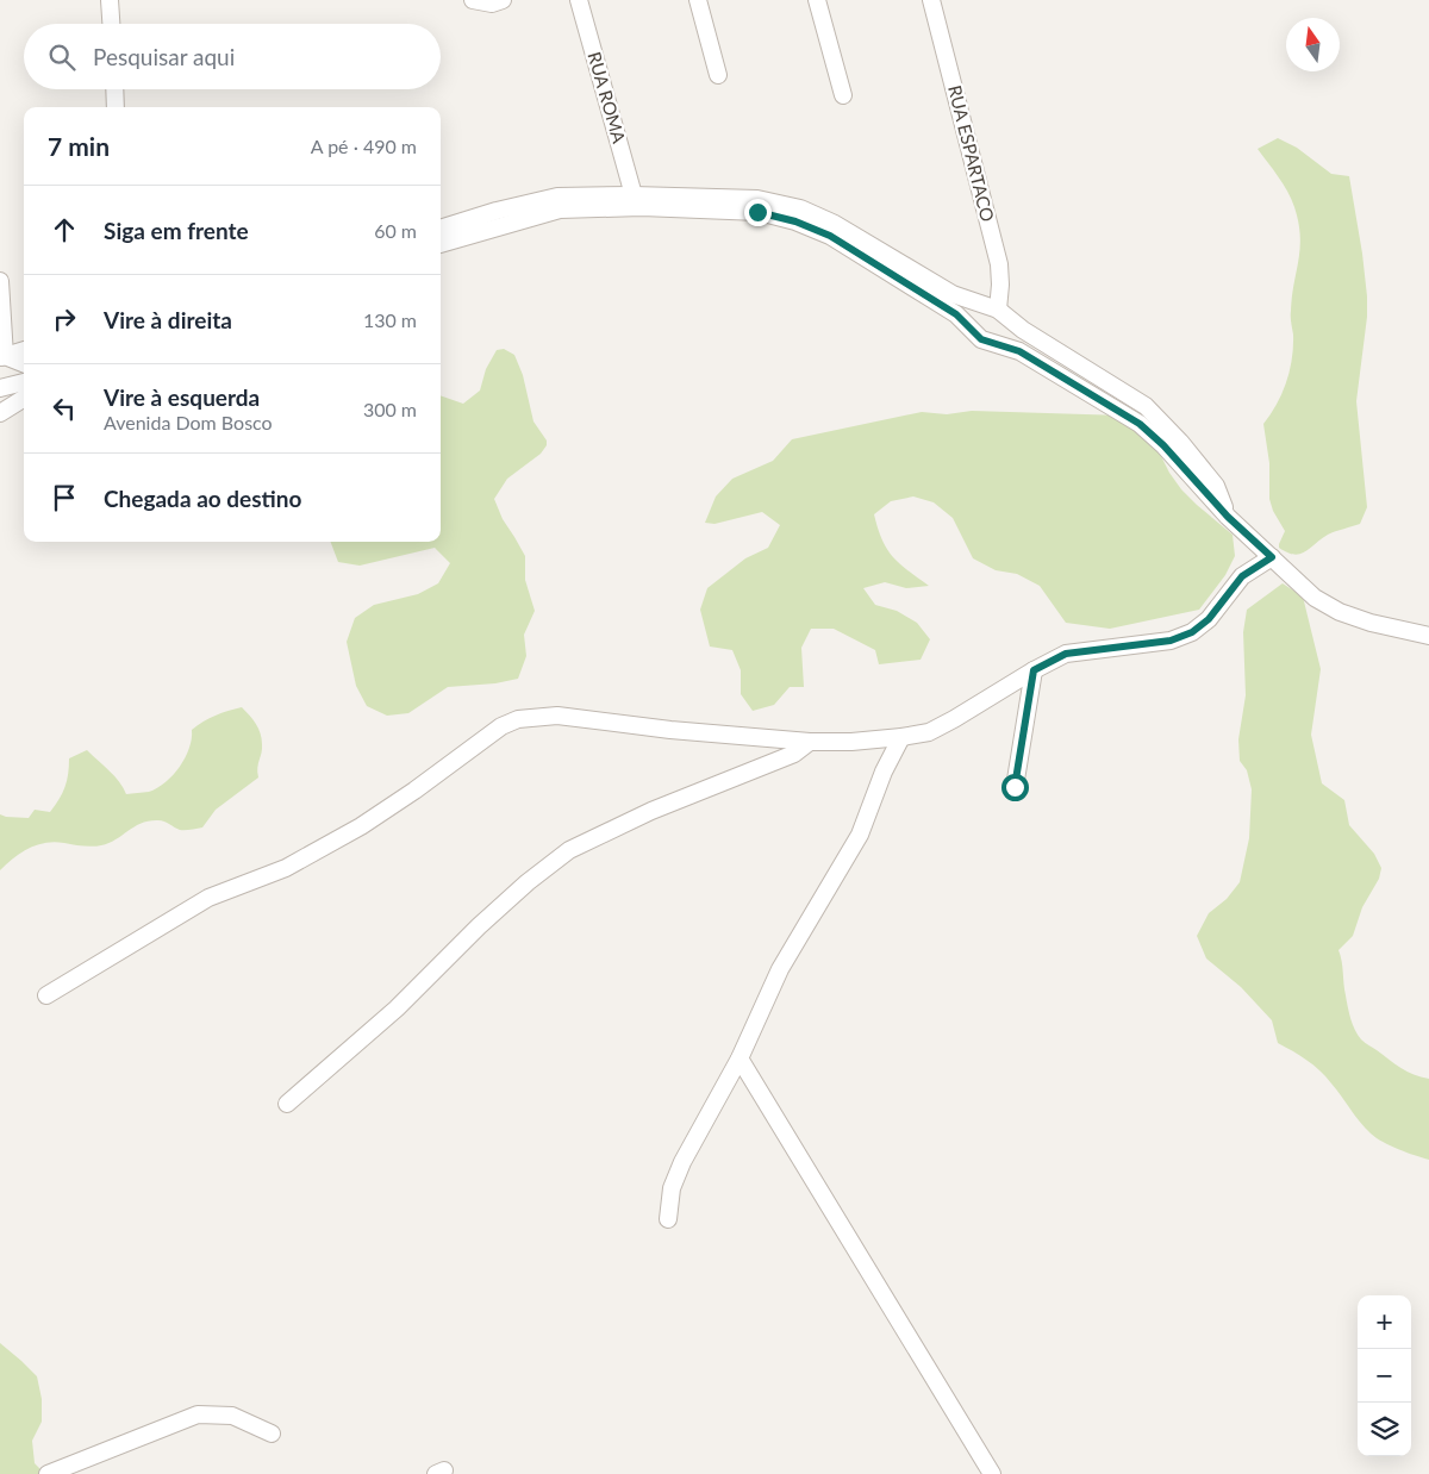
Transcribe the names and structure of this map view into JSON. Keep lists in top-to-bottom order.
{
  "streets": {
    "street": ["RUA ROMA", "RUA ESPARTACO"]
  },
  "north": "top",
  "page": {
    "search": "Pesquisar aqui",
    "heading": ["7 min", "A pé · 490 m"],
    "list": [
      ["Siga em frente", "60 m"],
      ["Vire à direita", "130 m"],
      ["Vire à esquerda", "Avenida Dom Bosco", "300 m"],
      "Chegada ao destino"
    ],
    "map_buttons": ["+", "−"]
  }
}
